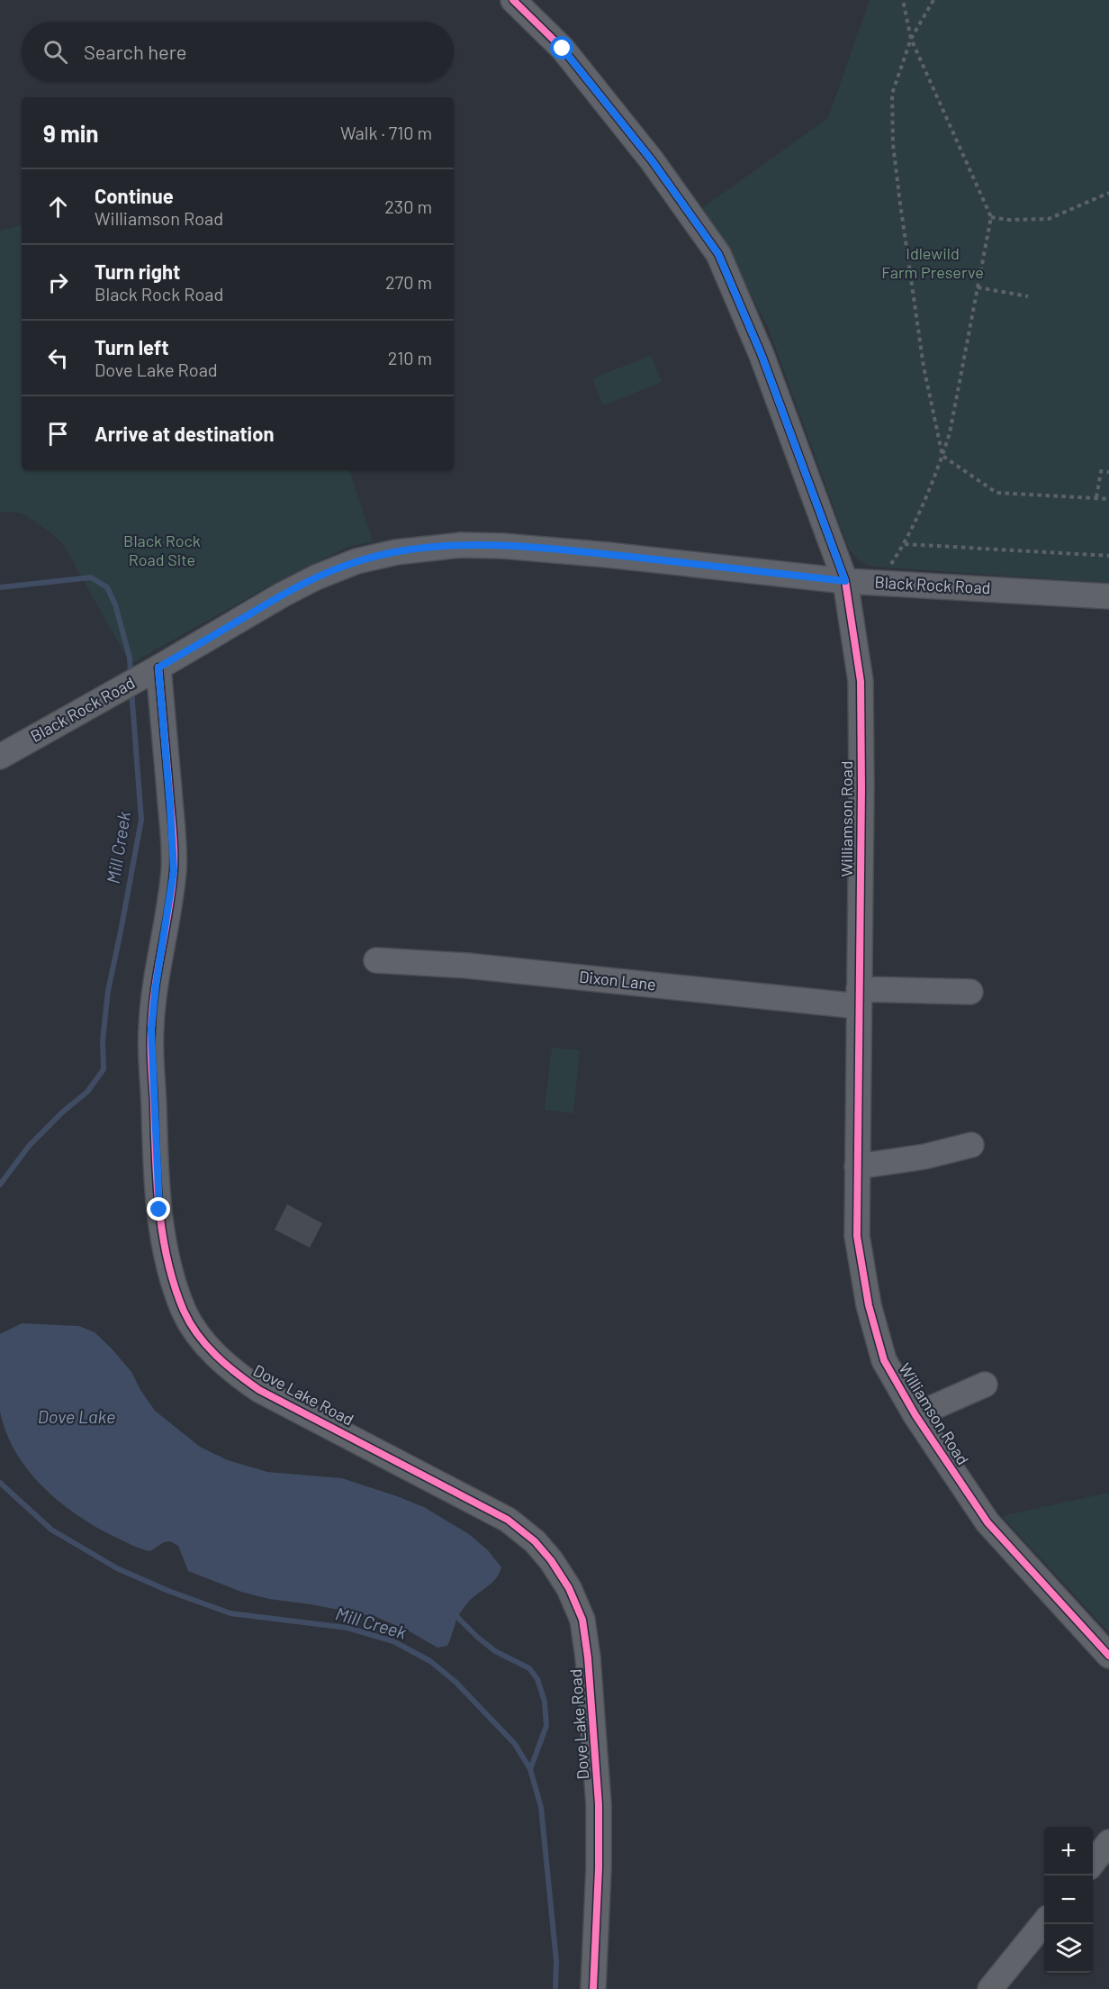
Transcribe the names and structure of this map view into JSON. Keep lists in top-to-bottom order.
{
  "streets": {
    "street": [
      "Black Rock Road",
      "Williamson Road",
      "Dixon Lane",
      "Dove Lake Road"
    ]
  },
  "crossings": [
    ["Black Rock Road", "Williamson Road"],
    ["Black Rock Road", "Dove Lake Road"],
    ["Williamson Road", "Dixon Lane"]
  ],
  "water": ["Mill Creek", "Dove Lake"],
  "parks": ["Idlewild Farm Preserve", "Black Rock Road Site"],
  "page": {
    "search": "Search here",
    "heading": ["9 min", "Walk · 710 m"],
    "list": [
      ["Continue", "Williamson Road", "230 m"],
      ["Turn right", "Black Rock Road", "270 m"],
      ["Turn left", "Dove Lake Road", "210 m"],
      "Arrive at destination"
    ],
    "map_buttons": ["+", "−"]
  }
}
